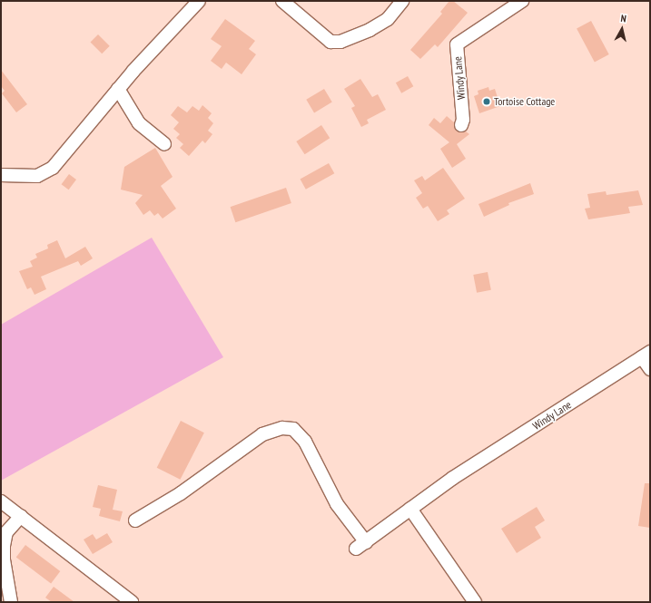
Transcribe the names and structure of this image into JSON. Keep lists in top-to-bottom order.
{
  "streets": {
    "street": ["Windy Lane"]
  },
  "places": ["Tortoise Cottage"],
  "north": "top"
}
